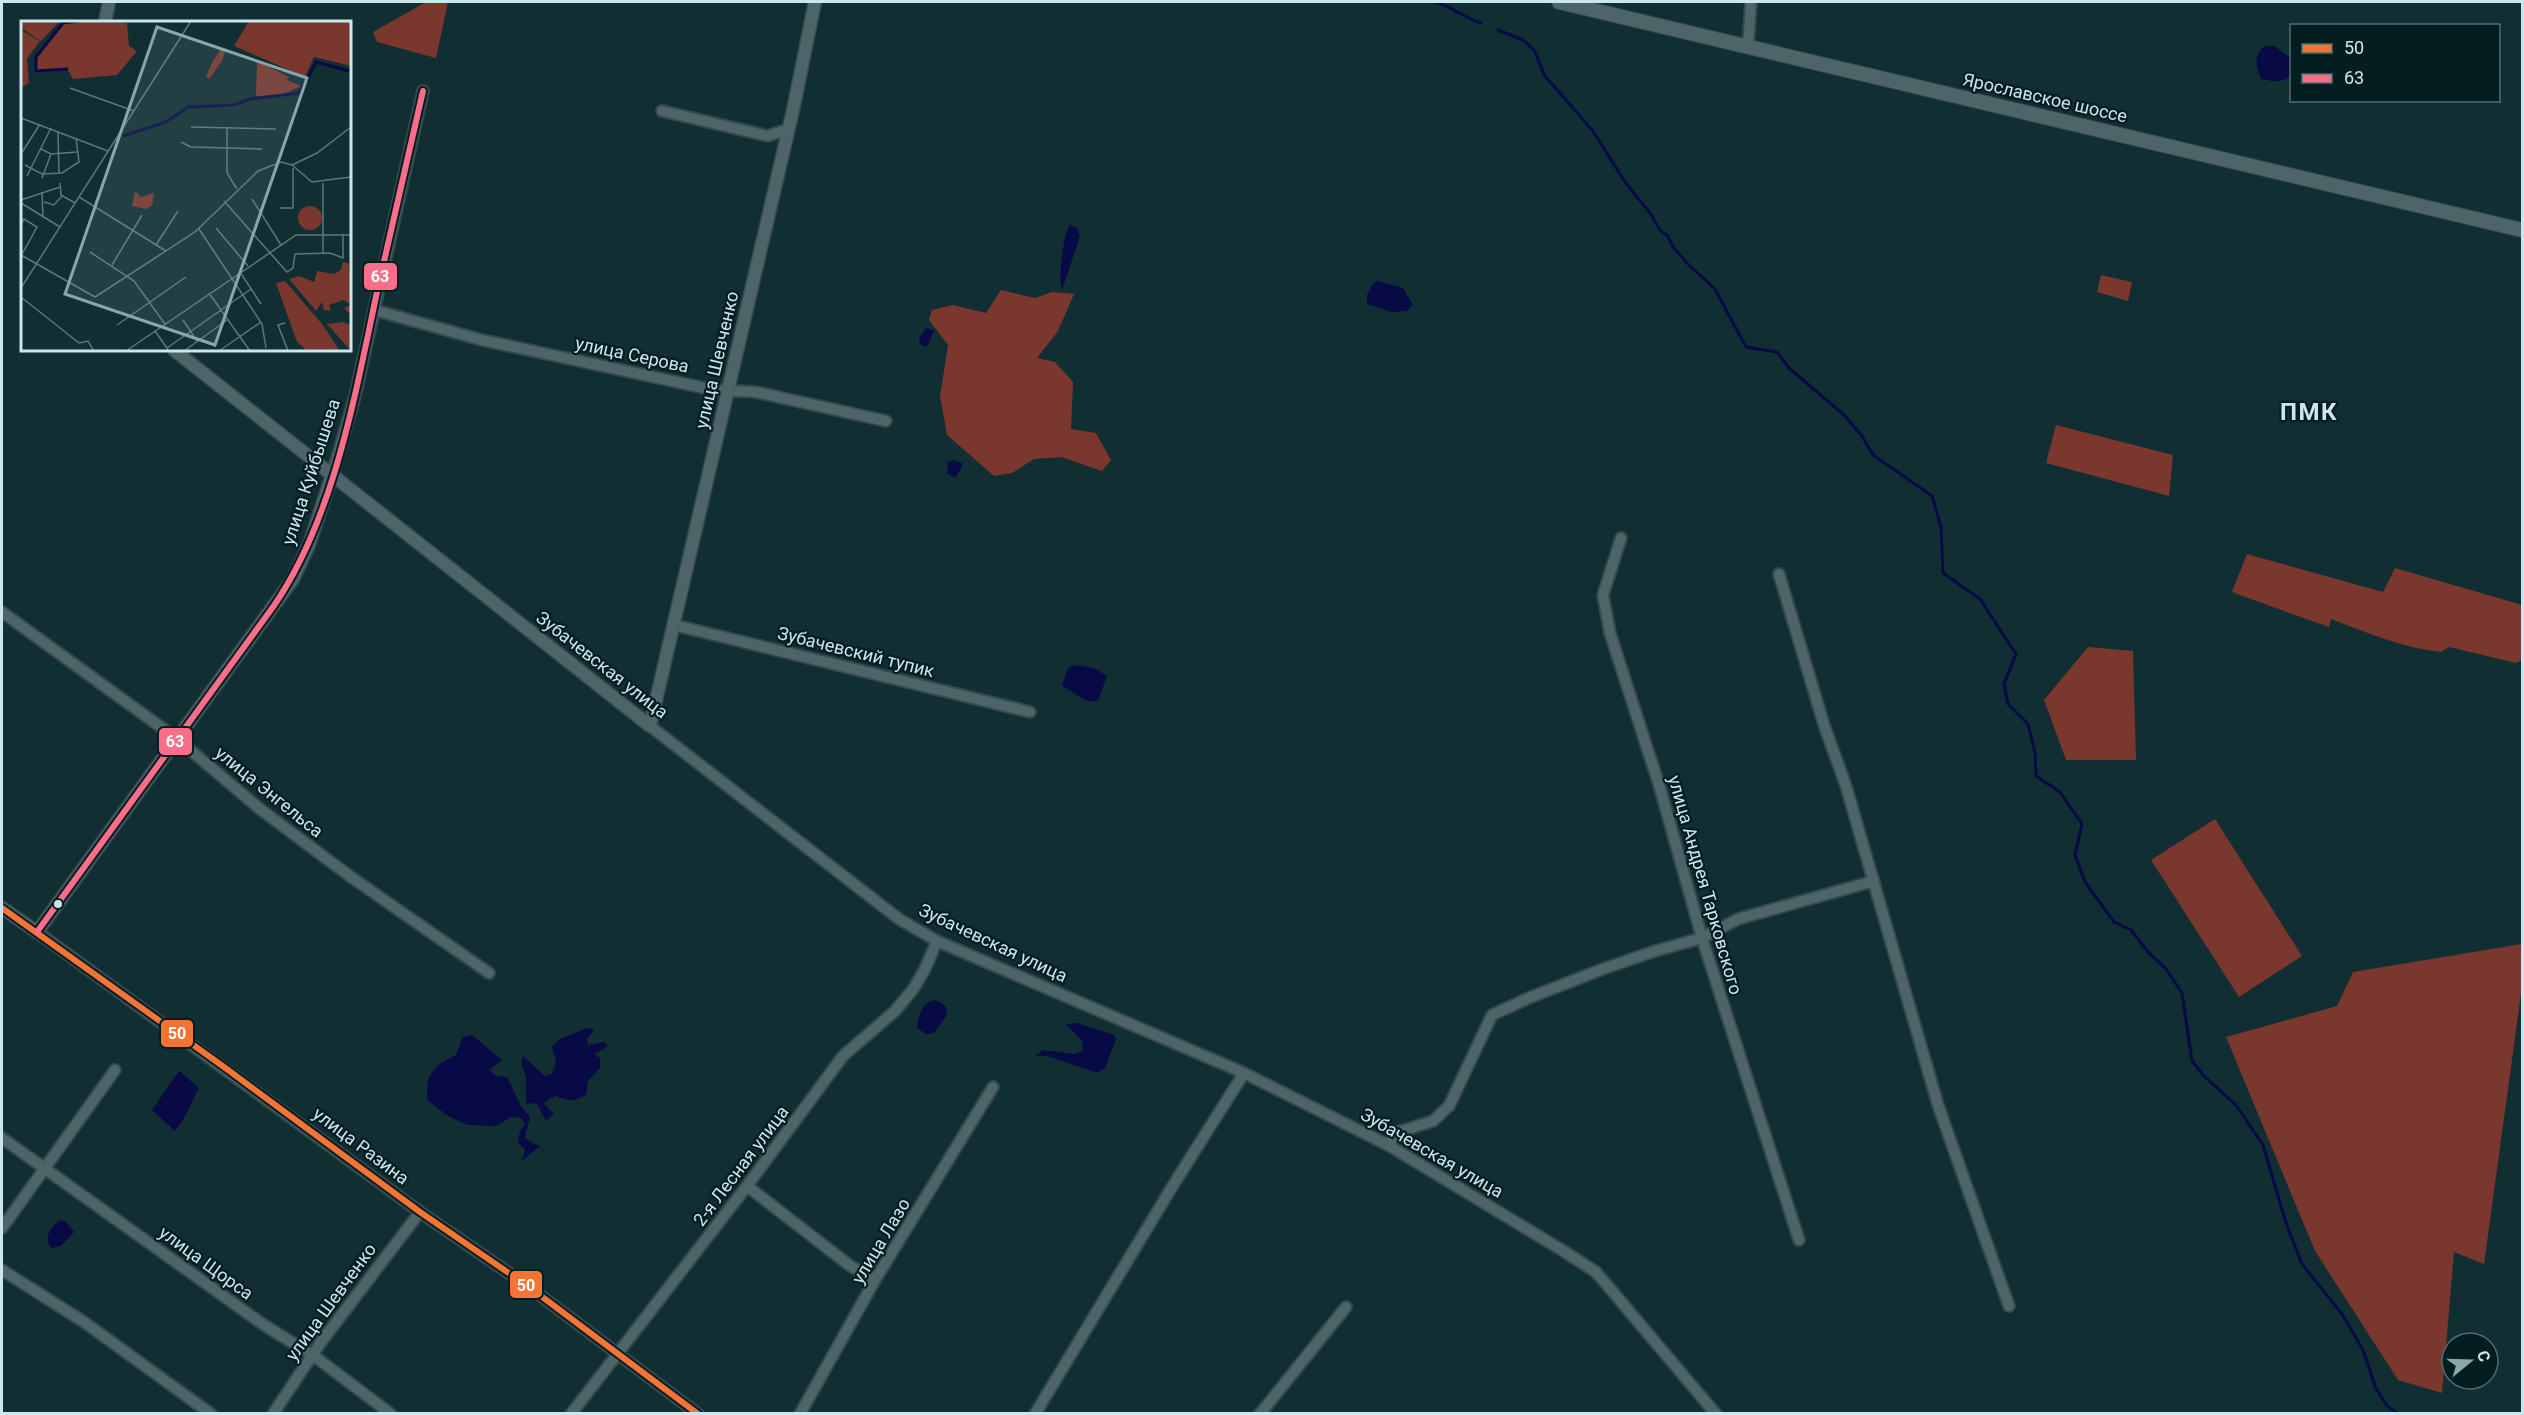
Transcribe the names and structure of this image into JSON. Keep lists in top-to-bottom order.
{
  "streets": {
    "main road": ["Ярославское шоссе"],
    "street": [
      "улица Серова",
      "улица Шевченко",
      "улица Куйбышева",
      "Зубачевский тупик",
      "Зубачевская улица",
      "улица Энгельса",
      "улица Андрея Тарковского",
      "улица Разина",
      "2-я Лесная улица",
      "улица Лазо",
      "улица Щорса"
    ]
  },
  "crossings": [
    ["улица Серова", "улица Шевченко"],
    ["улица Серова", "улица Куйбышева"],
    ["улица Шевченко", "Зубачевский тупик"],
    ["улица Шевченко", "Зубачевская улица"],
    ["улица Шевченко", "улица Разина"],
    ["улица Шевченко", "улица Щорса"],
    ["улица Куйбышева", "Зубачевская улица"],
    ["улица Куйбышева", "улица Энгельса"],
    ["улица Куйбышева", "улица Разина"],
    ["Зубачевская улица", "2-я Лесная улица"],
    ["улица Разина", "2-я Лесная улица"]
  ],
  "districts": ["ПМК"],
  "lines": ["transit line 63", "transit line 50"],
  "legend": ["50", "63"],
  "north": "right"
}
